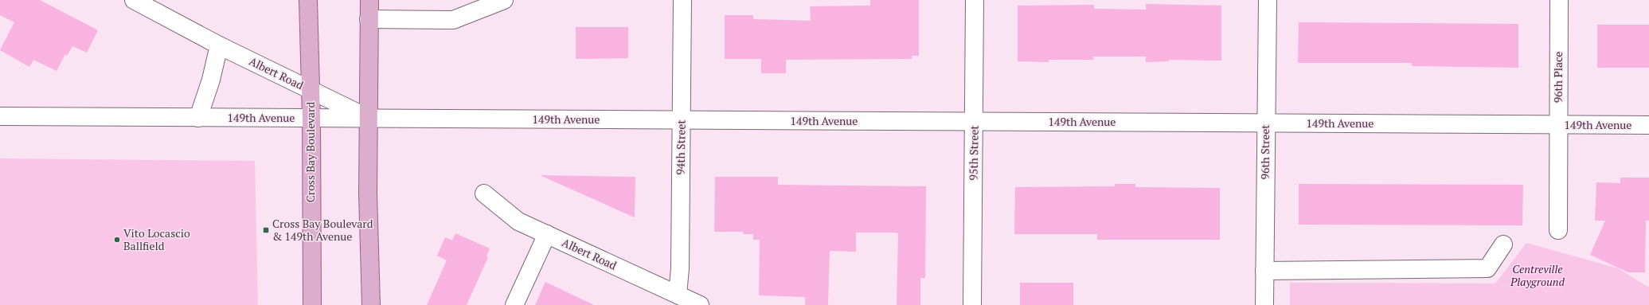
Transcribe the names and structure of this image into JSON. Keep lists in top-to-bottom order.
{
  "streets": {
    "main road": ["Cross Bay Boulevard"],
    "street": [
      "Albert Road",
      "96th Place",
      "149th Avenue",
      "94th Street",
      "96th Street",
      "95th Street"
    ]
  },
  "crossings": [
    ["Albert Road", "149th Avenue"],
    ["Albert Road", "94th Street"],
    ["Albert Road", "Cross Bay Boulevard"],
    ["96th Place", "149th Avenue"],
    ["149th Avenue", "94th Street"],
    ["149th Avenue", "Cross Bay Boulevard"],
    ["149th Avenue", "96th Street"],
    ["149th Avenue", "95th Street"]
  ],
  "parks": ["Centreville Playground"],
  "places": {
    "transit": ["Cross Bay Boulevard & 149th Avenue"],
    "other": ["Vito Locascio Ballfield"]
  }
}
